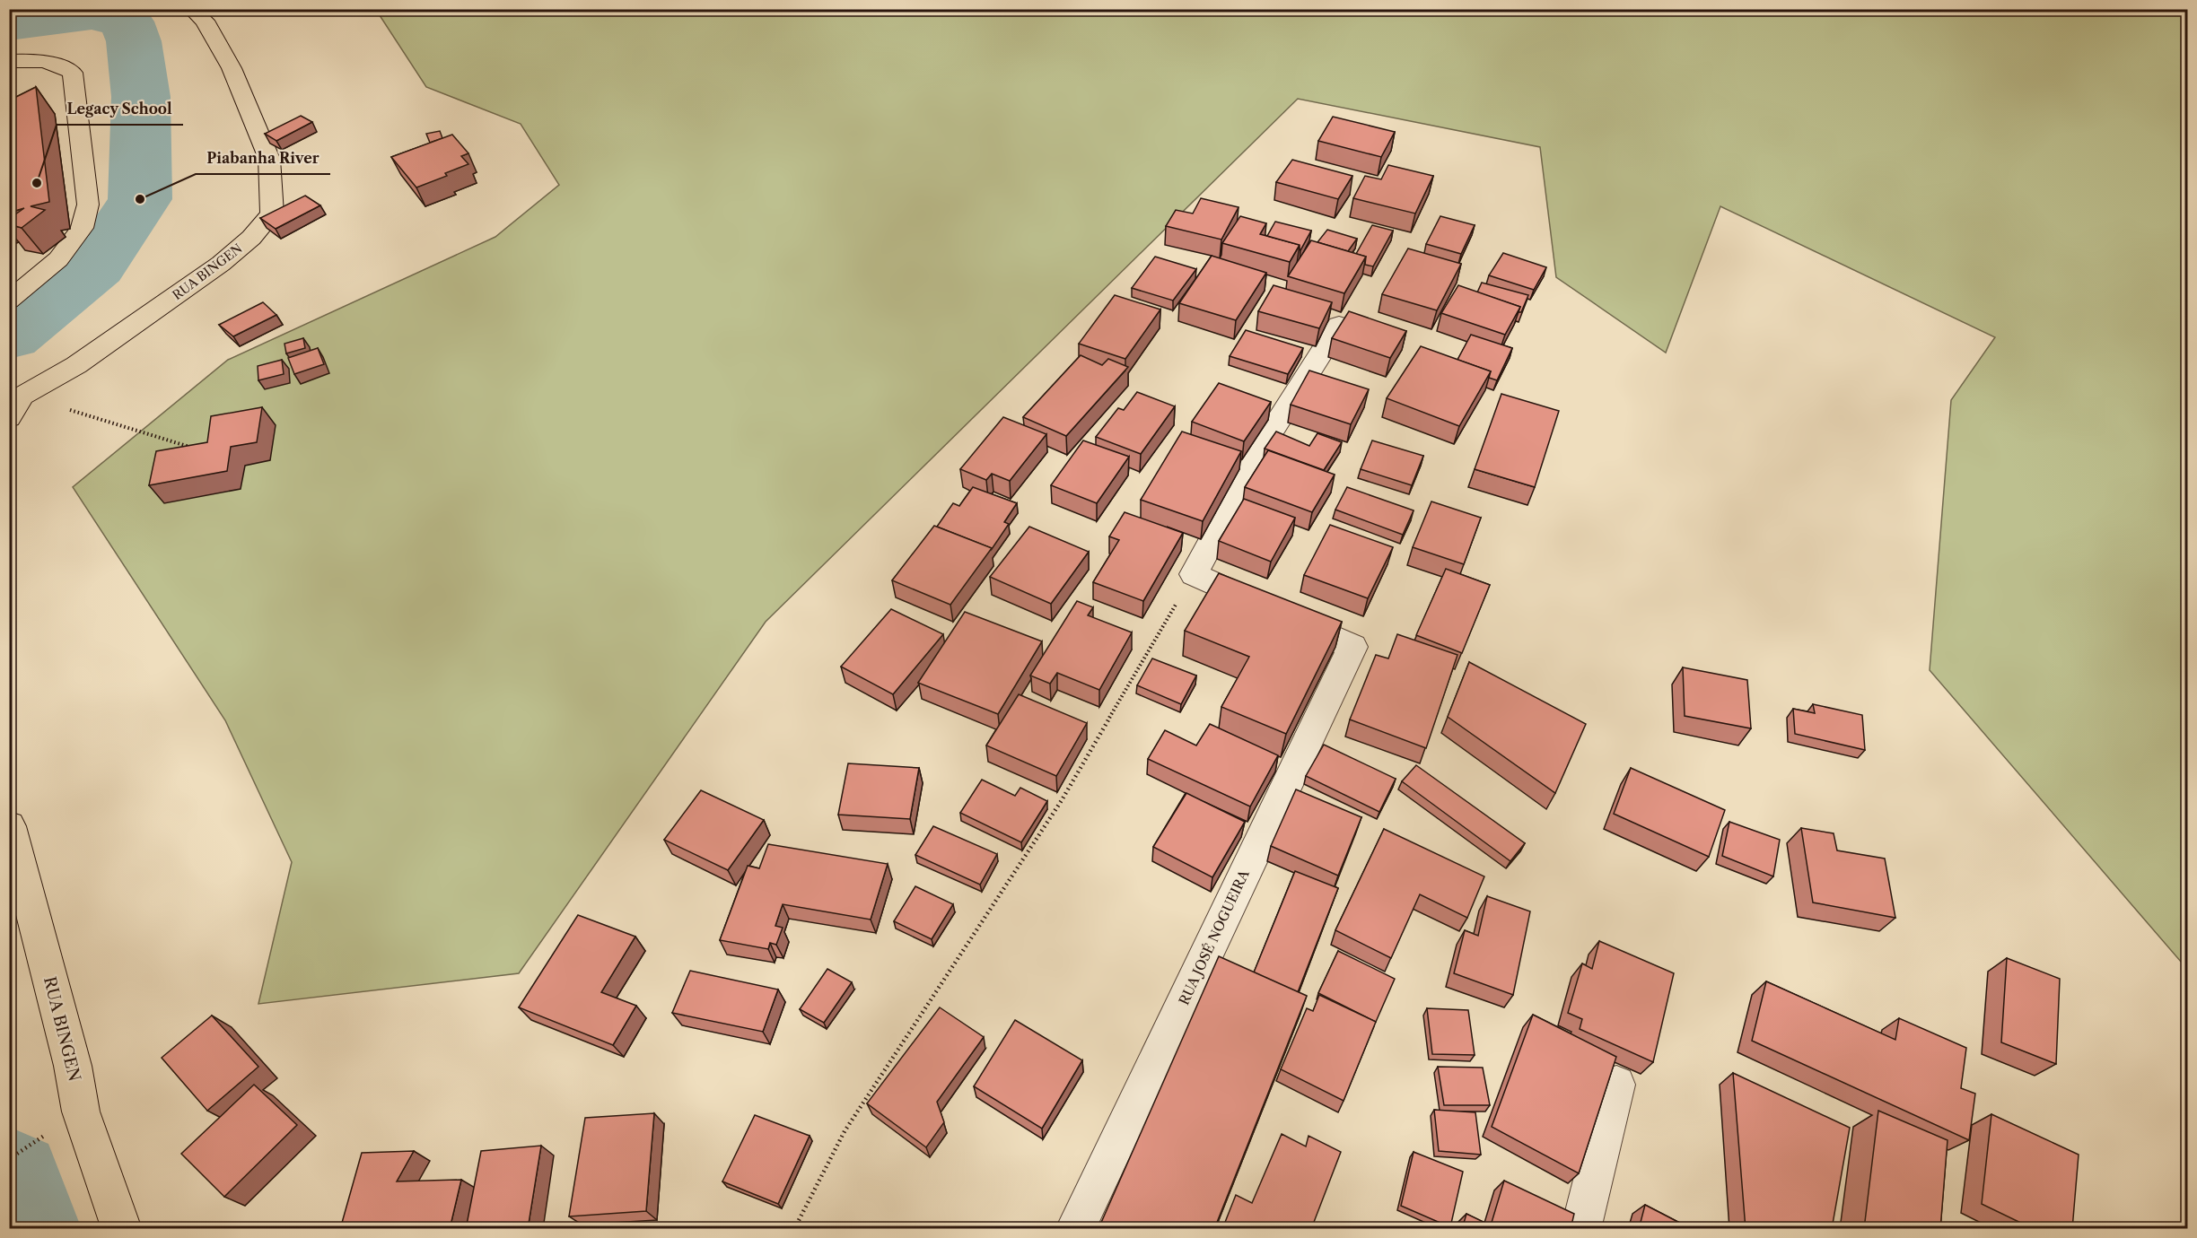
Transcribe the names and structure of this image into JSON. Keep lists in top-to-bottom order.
{
  "streets": {
    "main road": ["RUA BINGEN"],
    "street": ["RUA JOSÉ NOGUEIRA"]
  },
  "places": ["Legacy School", "Piabanha River"]
}
